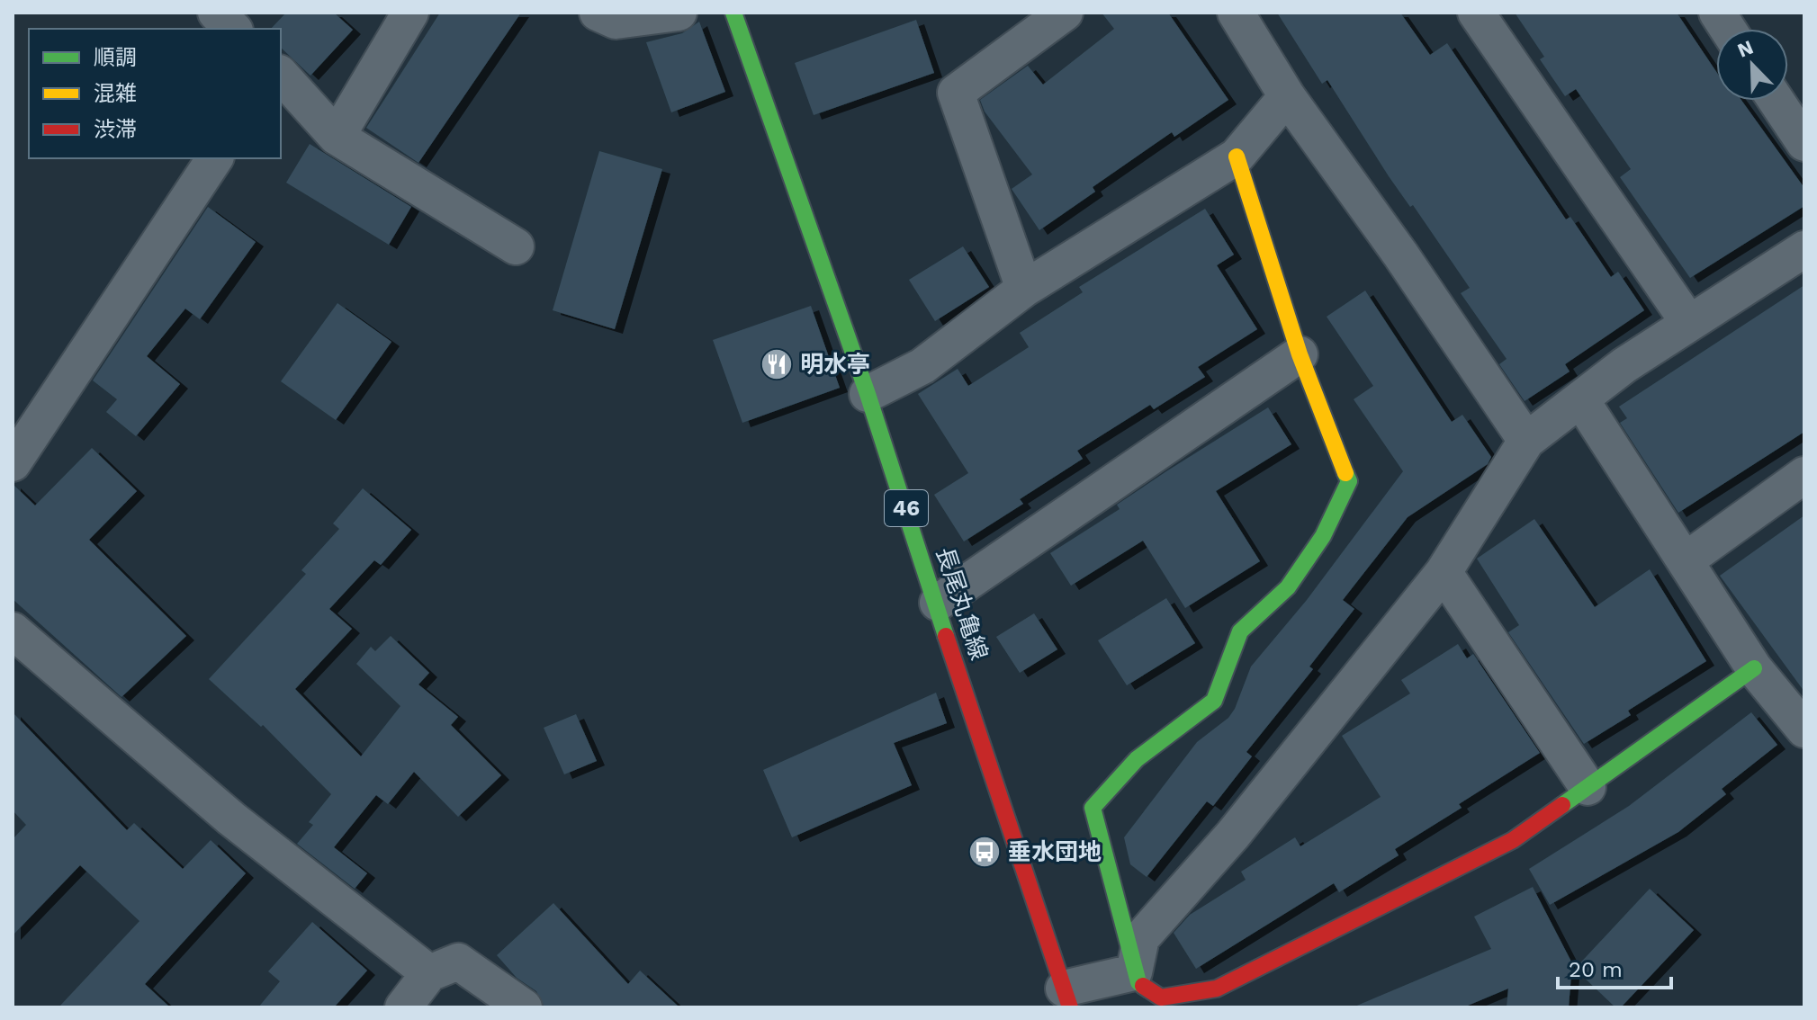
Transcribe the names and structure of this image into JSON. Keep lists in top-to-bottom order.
{
  "streets": {
    "street": ["46", "長尾丸亀線"]
  },
  "places": {
    "restaurant": ["明水亭"],
    "bus stop": ["垂水団地"]
  },
  "legend": ["順調", "混雑", "渋滞"],
  "scale_bar": "20 m",
  "north": "top left"
}
